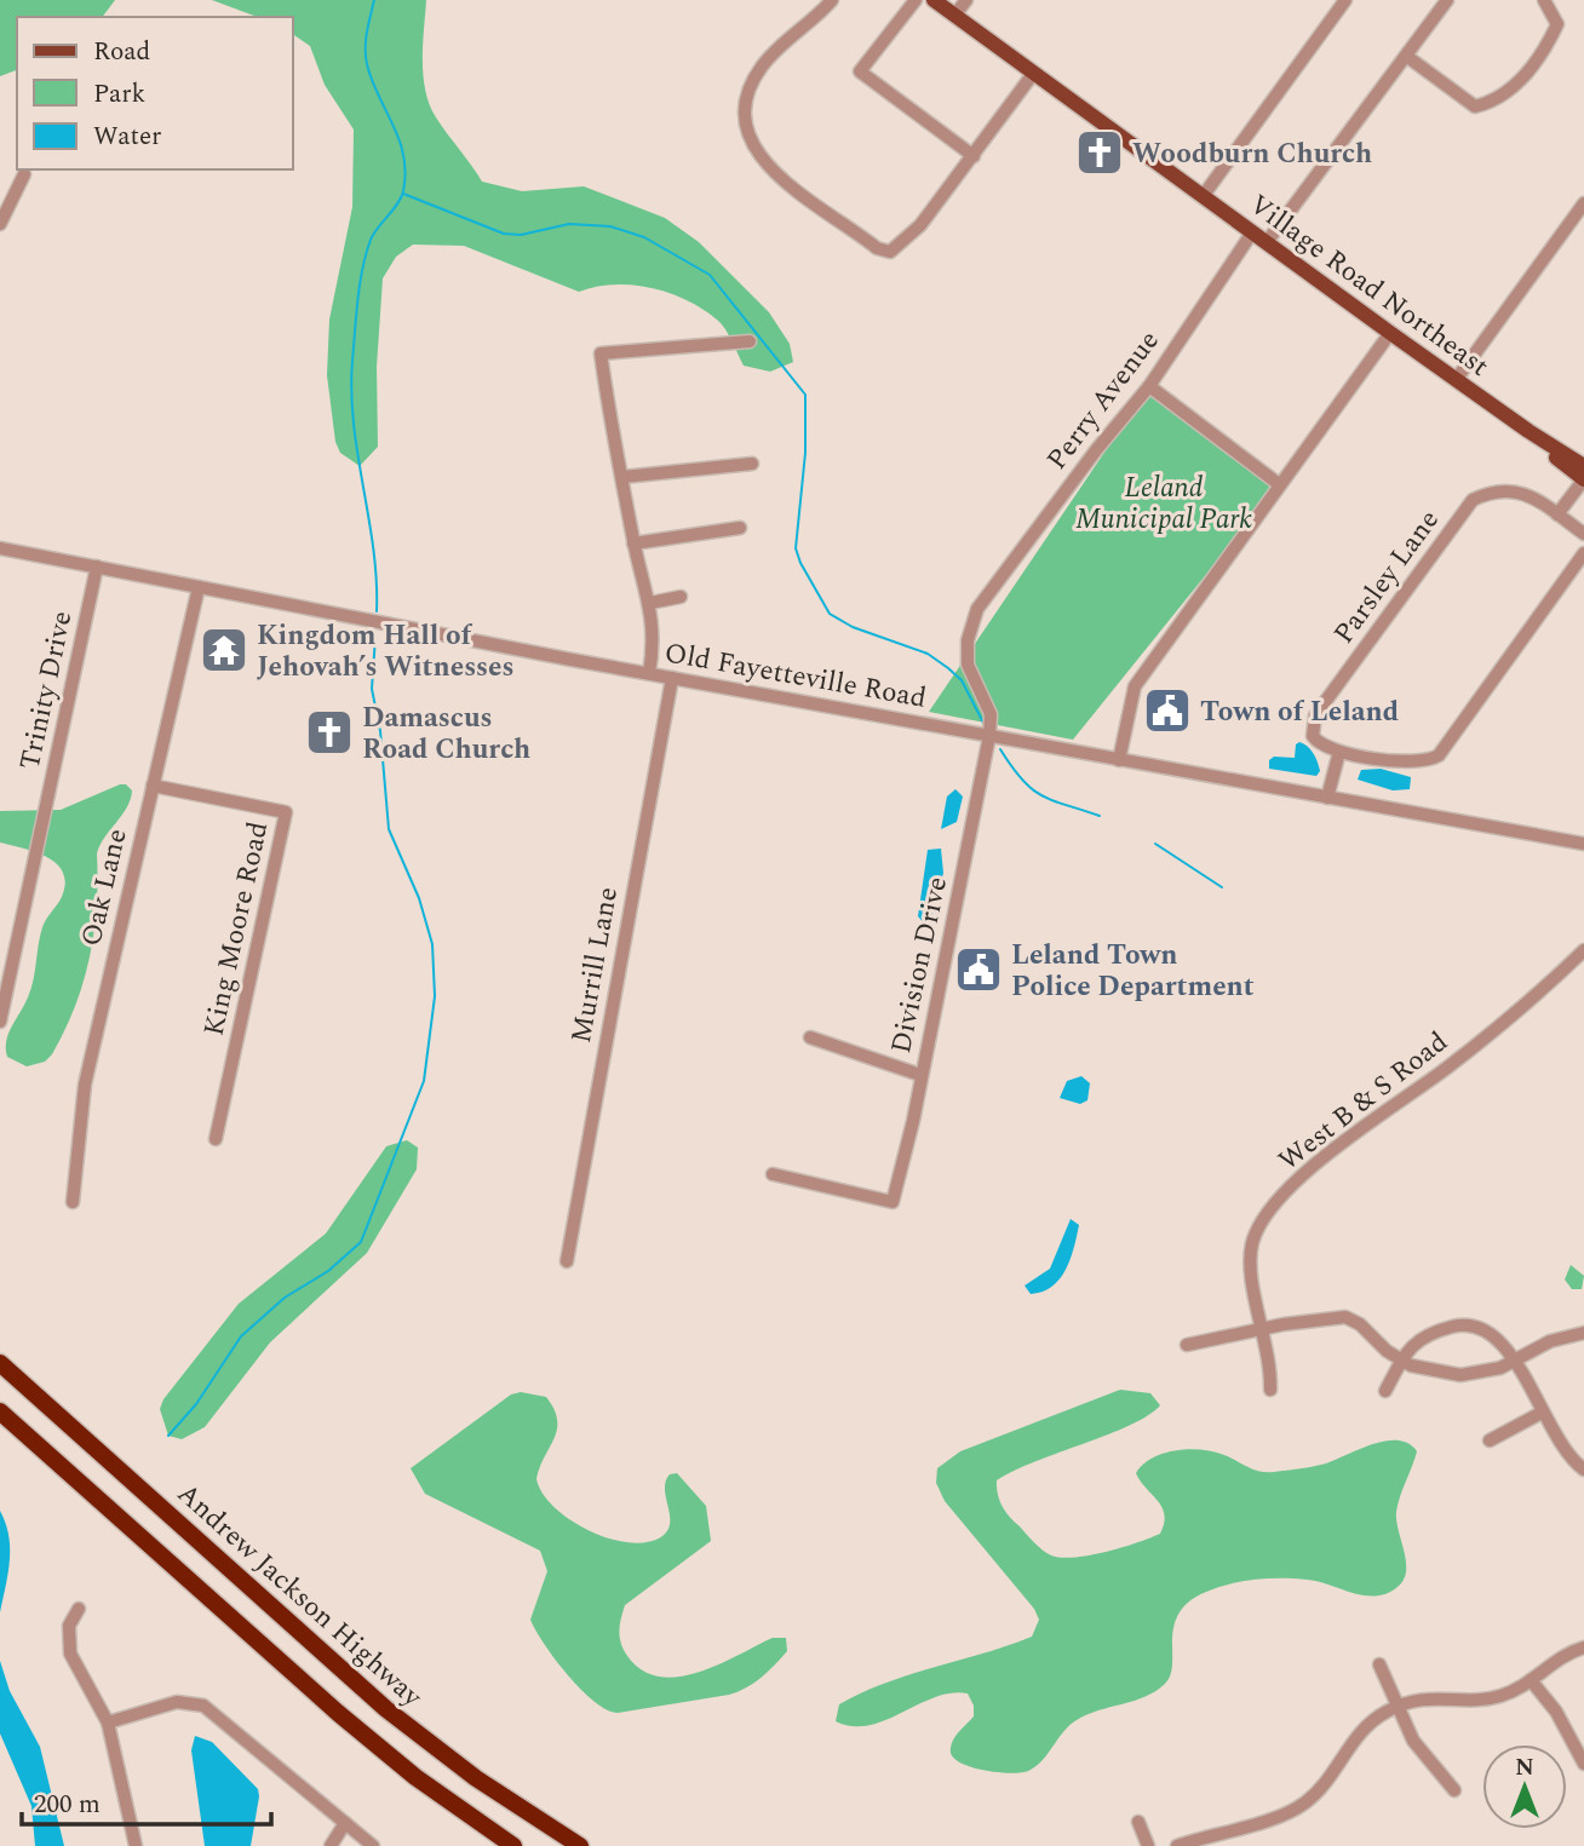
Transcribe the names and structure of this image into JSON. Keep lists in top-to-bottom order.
{
  "streets": {
    "highway": ["Andrew Jackson Highway"],
    "main road": ["Village Road Northeast"],
    "street": [
      "Perry Avenue",
      "Parsley Lane",
      "Old Fayetteville Road",
      "Trinity Drive",
      "Oak Lane",
      "King Moore Road",
      "Murrill Lane",
      "Division Drive",
      "West B & S Road"
    ]
  },
  "crossings": [
    ["Village Road Northeast", "Perry Avenue"],
    ["Perry Avenue", "Old Fayetteville Road"],
    ["Perry Avenue", "Division Drive"],
    ["Old Fayetteville Road", "Trinity Drive"],
    ["Old Fayetteville Road", "Oak Lane"],
    ["Old Fayetteville Road", "Murrill Lane"],
    ["Old Fayetteville Road", "Division Drive"],
    ["Oak Lane", "King Moore Road"]
  ],
  "parks": ["Leland Municipal Park"],
  "places": {
    "church": ["Woodburn Church", "Damascus Road Church"],
    "temple": ["Kingdom Hall of Jehovah’s Witnesses"],
    "public building": ["Town of Leland", "Leland Town Police Department"]
  },
  "legend": ["Road", "Park", "Water"],
  "scale_bar": "200 m",
  "north": "top"
}
